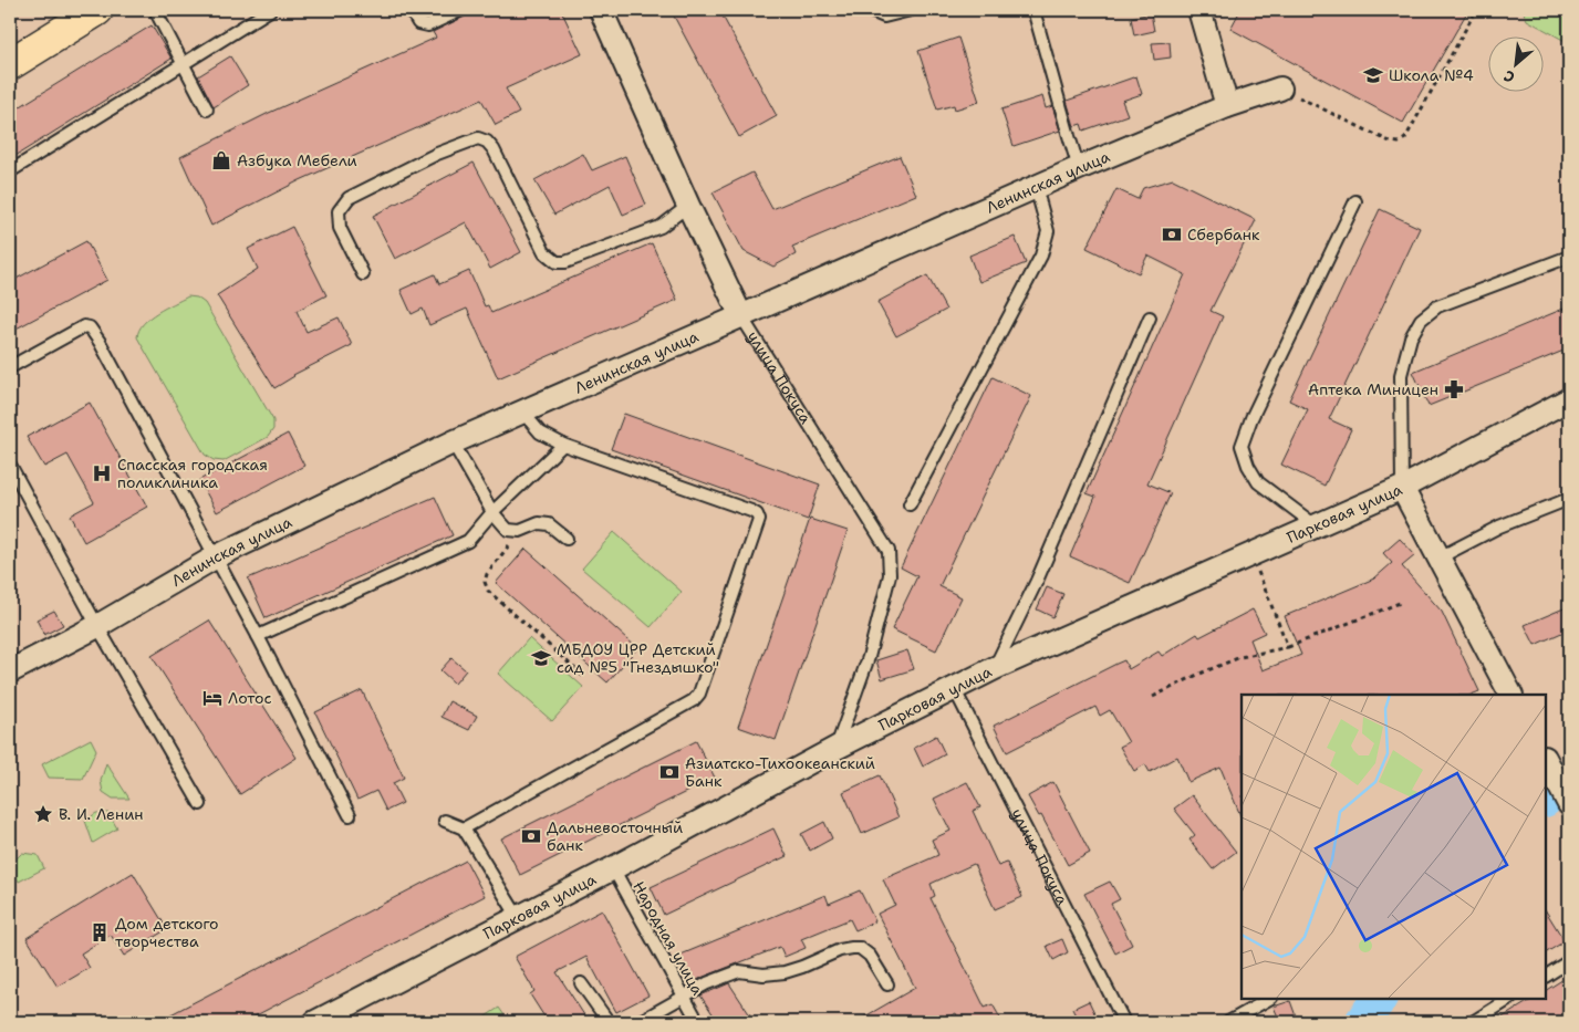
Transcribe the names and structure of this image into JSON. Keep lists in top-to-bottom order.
{
  "streets": {
    "street": ["Ленинская улица", "улица Покуса", "Парковая улица"],
    "lane": ["Народная улица"]
  },
  "crossings": [
    ["Ленинская улица", "улица Покуса"],
    ["улица Покуса", "Парковая улица"],
    ["Парковая улица", "Народная улица"]
  ],
  "places": {
    "school or university": ["Школа №4", "МБДОУ ЦРР Детский сад №5 \"Гнездышко\""],
    "shop": ["Азбука Мебели"],
    "bank": ["Сбербанк", "Азиатско-Тихоокеанский Банк", "Дальневосточный банк"],
    "pharmacy": ["Аптека Миницен"],
    "hospital": ["Спасская городская поликлиника"],
    "hotel": ["Лотос"],
    "place": ["В. И. Ленин"],
    "building": ["Дом детского творчества"]
  },
  "north": "bottom left"
}
